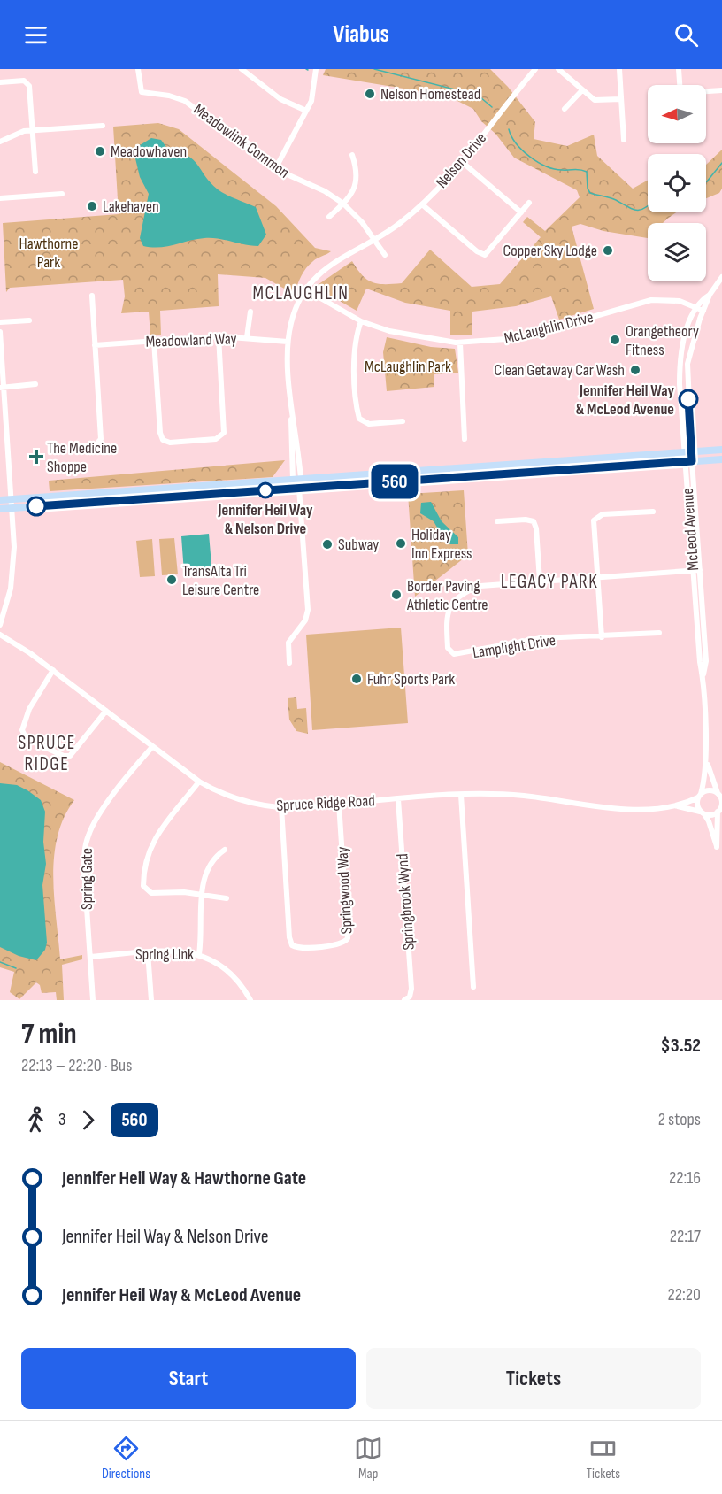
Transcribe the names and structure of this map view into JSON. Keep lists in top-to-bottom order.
{
  "streets": {
    "street": [
      "Meadowlink Common",
      "Nelson Drive",
      "McLaughlin Drive",
      "Meadowland Way",
      "McLeod Avenue",
      "Lamplight Drive",
      "Spruce Ridge Road",
      "Spring Gate",
      "Springwood Way",
      "Springbrook Wynd",
      "Spring Link"
    ]
  },
  "crossings": [
    ["Meadowlink Common", "Nelson Drive"],
    ["Nelson Drive", "McLaughlin Drive"],
    ["Nelson Drive", "Meadowland Way"],
    ["McLaughlin Drive", "McLeod Avenue"],
    ["McLeod Avenue", "Lamplight Drive"],
    ["McLeod Avenue", "Spruce Ridge Road"],
    ["Spruce Ridge Road", "Spring Gate"],
    ["Spruce Ridge Road", "Springwood Way"],
    ["Spruce Ridge Road", "Springbrook Wynd"],
    ["Spring Gate", "Spring Link"]
  ],
  "districts": ["MCLAUGHLIN", "LEGACY PARK", "SPRUCE RIDGE"],
  "parks": ["Hawthorne Park", "McLaughlin Park"],
  "places": {
    "other": [
      "Nelson Homestead",
      "Meadowhaven",
      "Lakehaven",
      "Copper Sky Lodge",
      "Orangetheory Fitness",
      "Clean Getaway Car Wash",
      "Jennifer Heil Way & McLeod Avenue",
      "Jennifer Heil Way & Nelson Drive",
      "Holiday Inn Express",
      "Subway",
      "TransAlta Tri Leisure Centre",
      "Border Paving Athletic Centre",
      "Fuhr Sports Park"
    ],
    "health": ["The Medicine Shoppe"]
  },
  "lines": ["bus line 560"],
  "north": "left",
  "page": {
    "header": "Viabus",
    "on_map": "560",
    "heading": ["7 min", "22:13 – 22:20 · Bus", "$3.52"],
    "legs": ["3", "560", "2 stops"],
    "list": [
      {
        "name": "Jennifer Heil Way & Hawthorne Gate",
        "value": "22:16"
      },
      {
        "name": "Jennifer Heil Way & Nelson Drive",
        "value": "22:17"
      },
      {
        "name": "Jennifer Heil Way & McLeod Avenue",
        "value": "22:20"
      }
    ],
    "buttons": ["Start", "Tickets"],
    "tabs": ["Directions", "Map", "Tickets"]
  }
}
